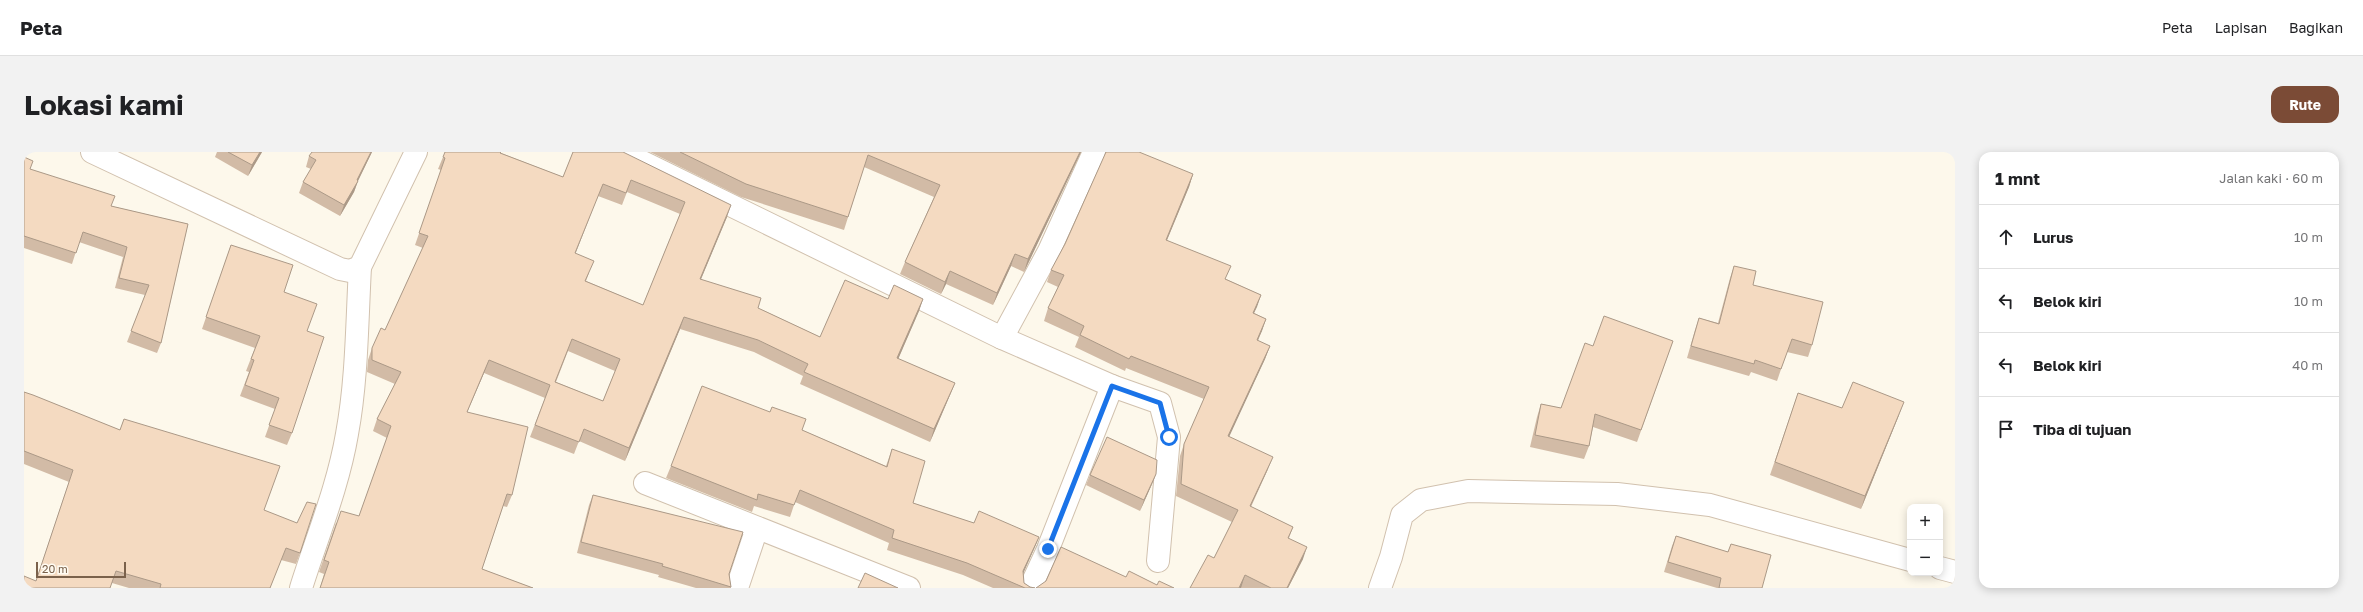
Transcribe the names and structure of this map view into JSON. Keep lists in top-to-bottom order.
{
  "scale_bar": "20 m",
  "page": {
    "header": "Peta",
    "nav": ["Peta", "Lapisan", "Bagikan"],
    "buttons": "Rute",
    "title": "Lokasi kami",
    "heading": ["1 mnt", "Jalan kaki · 60 m"],
    "list": [
      ["Lurus", "10 m"],
      ["Belok kiri", "10 m"],
      ["Belok kiri", "40 m"],
      "Tiba di tujuan"
    ],
    "map_buttons": ["+", "−"],
    "scale": "20 m"
  }
}
